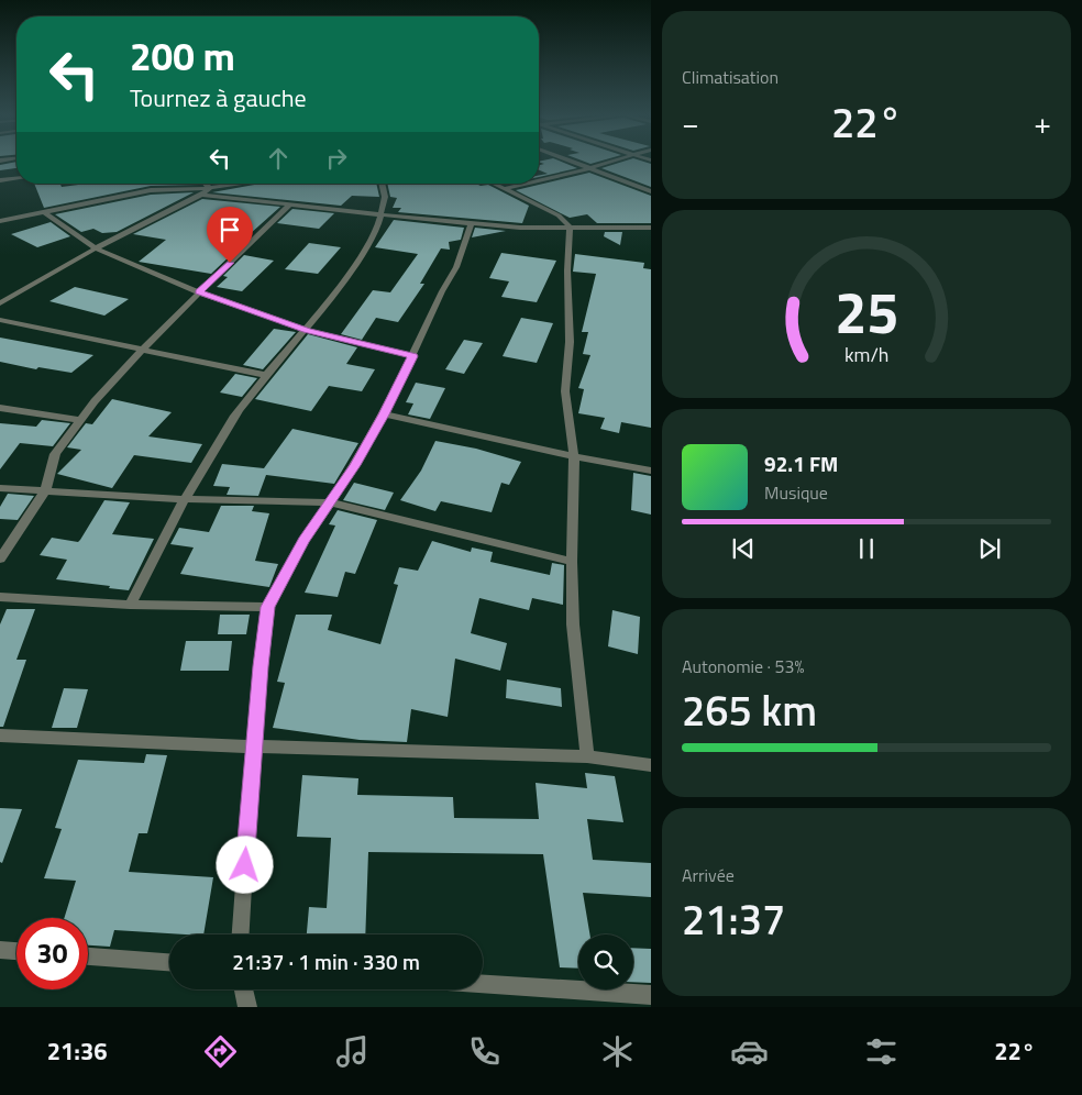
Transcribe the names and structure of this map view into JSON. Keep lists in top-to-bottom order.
{
  "page": {
    "tile": [
      "Climatisation",
      ["Autonomie · 53%", "265 km"],
      ["Arrivée", "21:37"]
    ],
    "turn": ["200 m", "Tournez à gauche"],
    "heat": ["−", "22°", "+"],
    "song": ["92.1 FM", "Musique"],
    "limit": "30",
    "trip": "21:37 · 1 min · 330 m",
    "tabs": ["21:36", "22°"],
    "gauge": ["25", "km/h"]
  }
}
